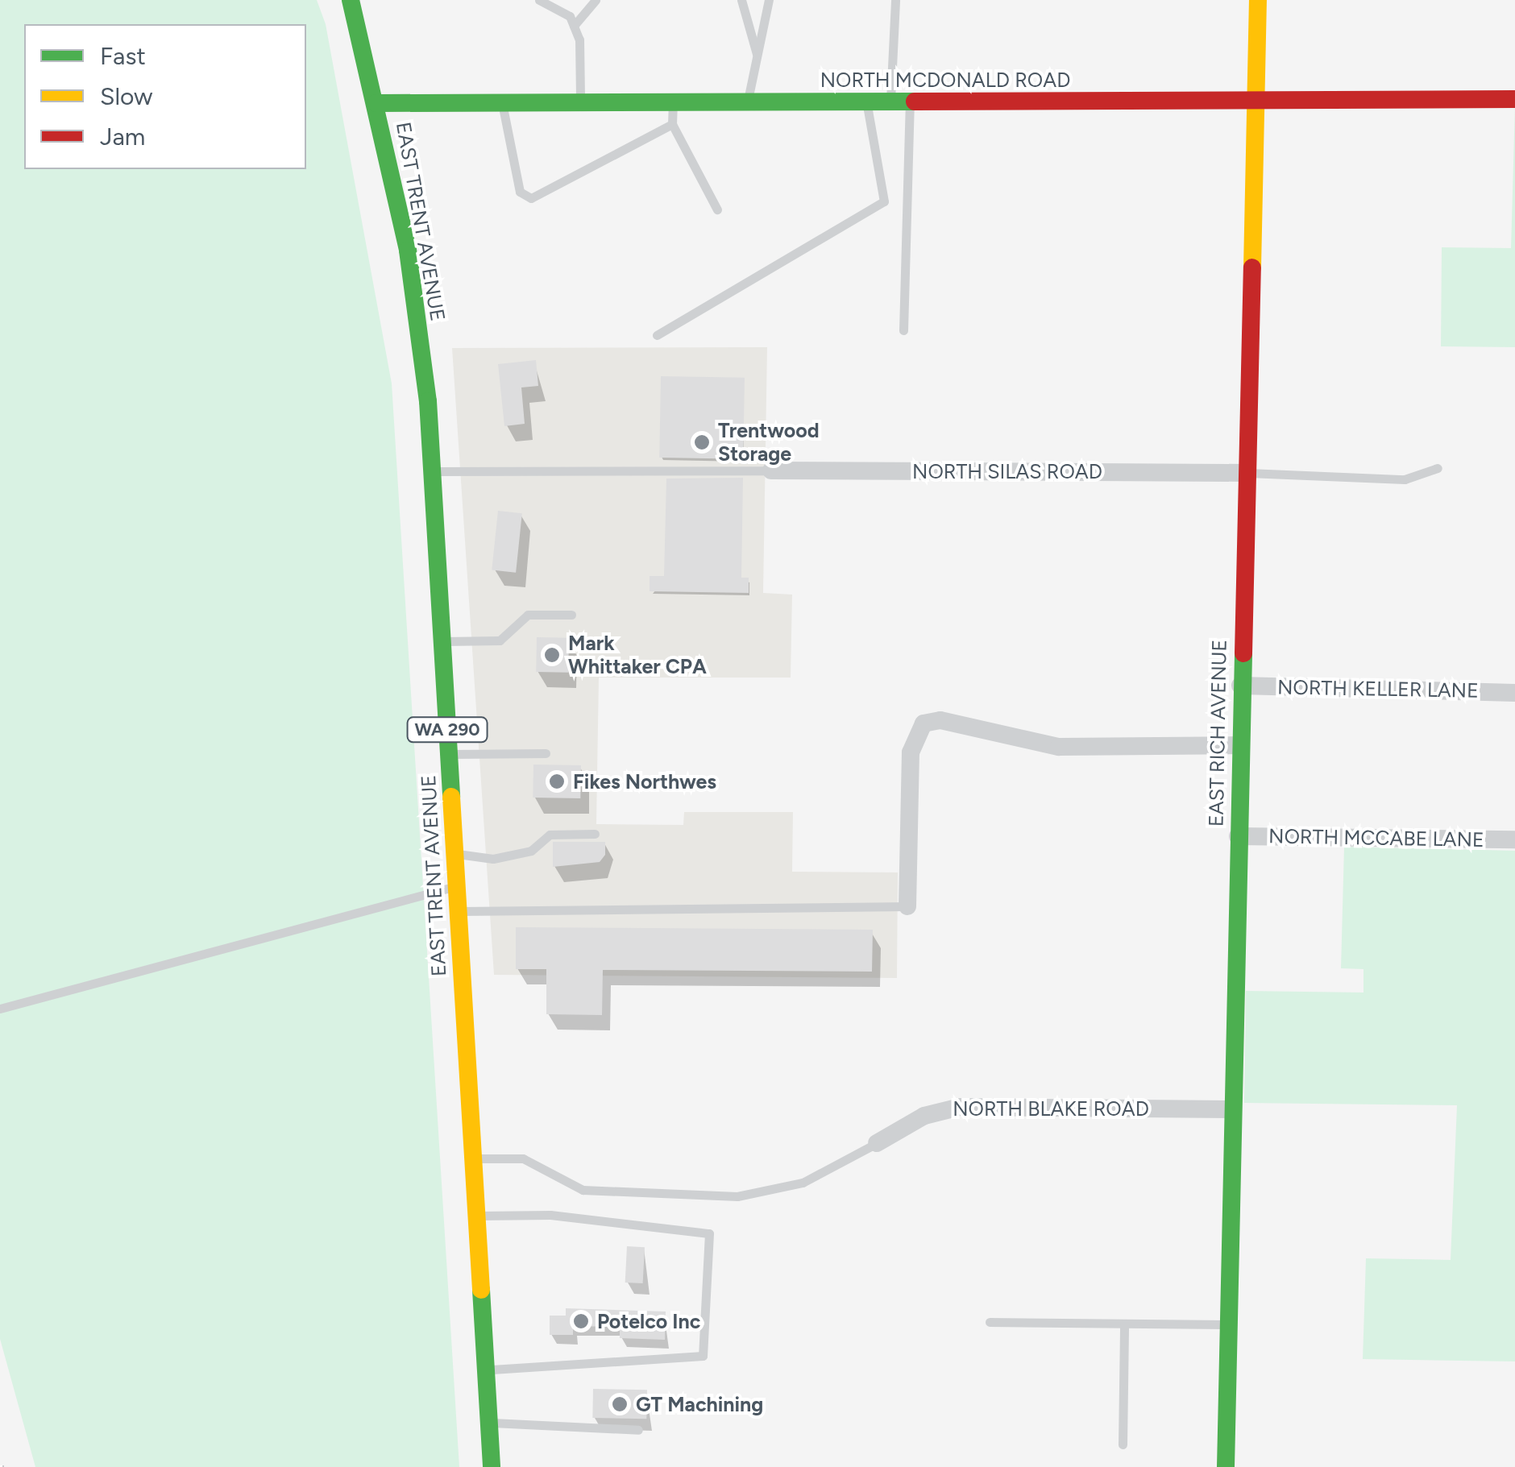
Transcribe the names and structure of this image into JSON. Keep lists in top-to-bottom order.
{
  "streets": {
    "street": [
      "NORTH MCDONALD ROAD",
      "EAST TRENT AVENUE",
      "NORTH SILAS ROAD",
      "NORTH KELLER LANE",
      "WA 290",
      "EAST RICH AVENUE",
      "NORTH MCCABE LANE",
      "NORTH BLAKE ROAD"
    ]
  },
  "crossings": [
    ["NORTH MCDONALD ROAD", "EAST TRENT AVENUE"],
    ["NORTH MCDONALD ROAD", "EAST RICH AVENUE"],
    ["NORTH SILAS ROAD", "EAST RICH AVENUE"],
    ["NORTH KELLER LANE", "EAST RICH AVENUE"],
    ["EAST RICH AVENUE", "NORTH MCCABE LANE"],
    ["EAST RICH AVENUE", "NORTH BLAKE ROAD"]
  ],
  "places": [
    "Trentwood Storage",
    "Mark Whittaker CPA",
    "Fikes Northwes",
    "Potelco Inc",
    "GT Machining"
  ],
  "legend": ["Fast", "Slow", "Jam"]
}
